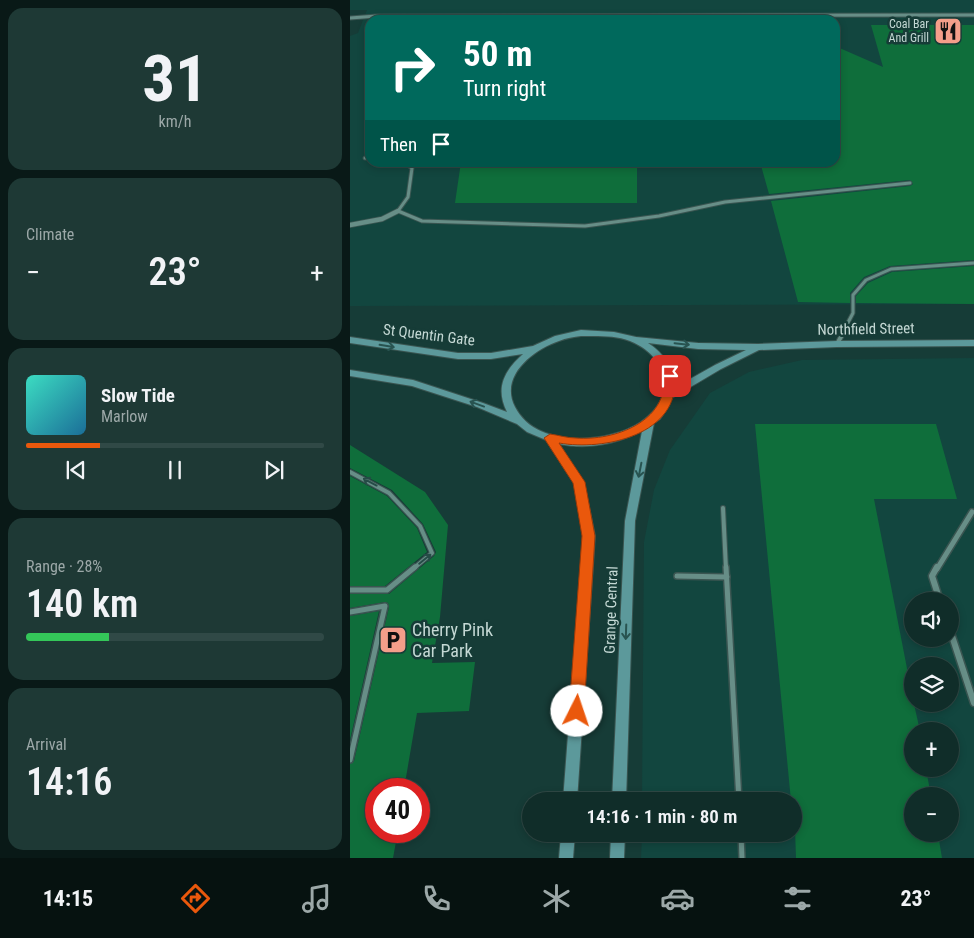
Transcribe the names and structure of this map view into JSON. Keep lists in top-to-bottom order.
{
  "streets": {
    "street": ["Northfield Street", "St Quentin Gate", "Grange Central"]
  },
  "crossings": [
    ["Northfield Street", "St Quentin Gate"],
    ["Northfield Street", "Grange Central"],
    ["St Quentin Gate", "Grange Central"]
  ],
  "places": {
    "restaurant": ["Coal Bar And Grill"],
    "parking": ["Cherry Pink Car Park"]
  },
  "page": {
    "tile": [
      ["31", "km/h"],
      "Climate",
      ["Range · 28%", "140 km"],
      ["Arrival", "14:16"]
    ],
    "turn": ["50 m", "Turn right"],
    "then": "Then",
    "heat": ["−", "23°", "+"],
    "song": ["Slow Tide", "Marlow"],
    "map_buttons": ["+", "−"],
    "limit": "40",
    "trip": "14:16 · 1 min · 80 m",
    "tabs": ["14:15", "23°"]
  }
}
